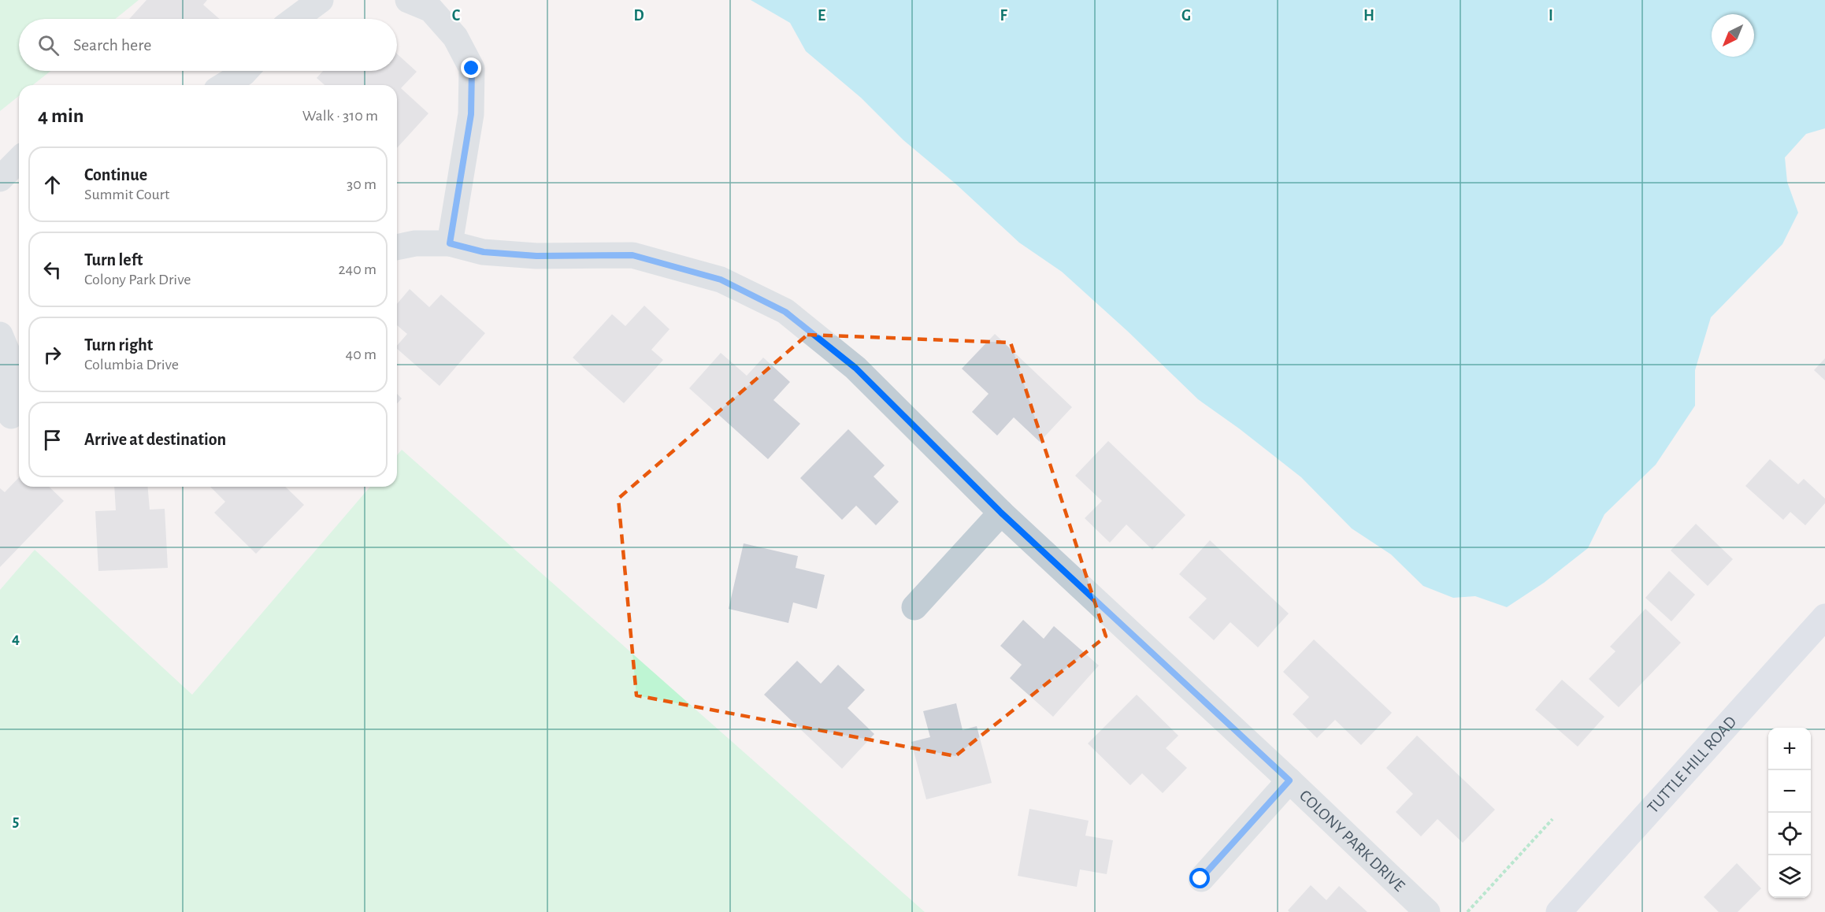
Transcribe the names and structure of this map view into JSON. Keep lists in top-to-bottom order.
{
  "streets": {
    "main road": ["TUTTLE HILL ROAD"],
    "street": ["COLONY PARK DRIVE"]
  },
  "north": "bottom left",
  "page": {
    "search": "Search here",
    "heading": ["4 min", "Walk · 310 m"],
    "list": [
      ["Continue", "Summit Court", "30 m"],
      ["Turn left", "Colony Park Drive", "240 m"],
      ["Turn right", "Columbia Drive", "40 m"],
      "Arrive at destination"
    ],
    "map_buttons": ["+", "−"]
  },
  "grid": {
    "columns": [
      "C",
      "D",
      "E",
      "F",
      "G",
      "H",
      "I"
    ],
    "rows": ["4", "5"]
  }
}
